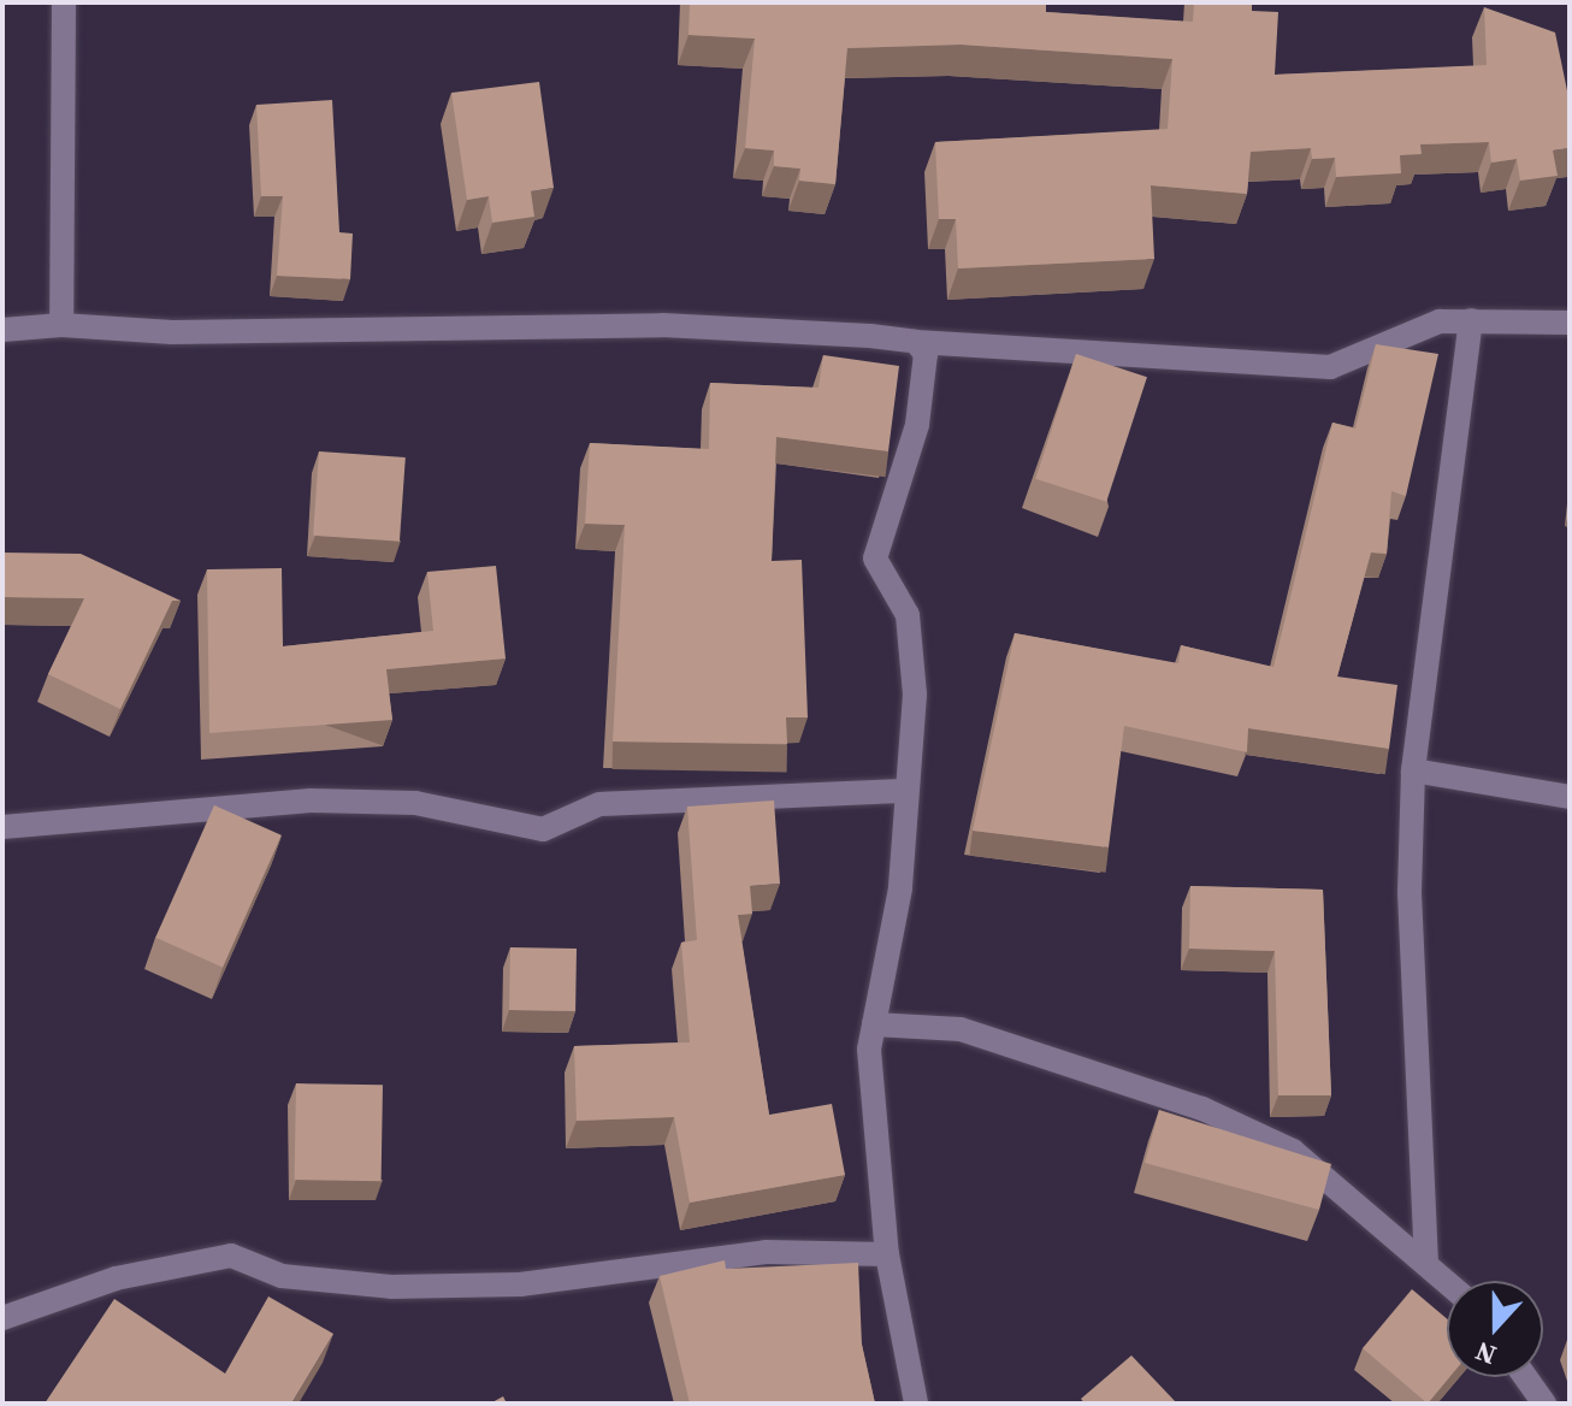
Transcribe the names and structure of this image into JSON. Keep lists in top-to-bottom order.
{
  "north": "bottom"
}
